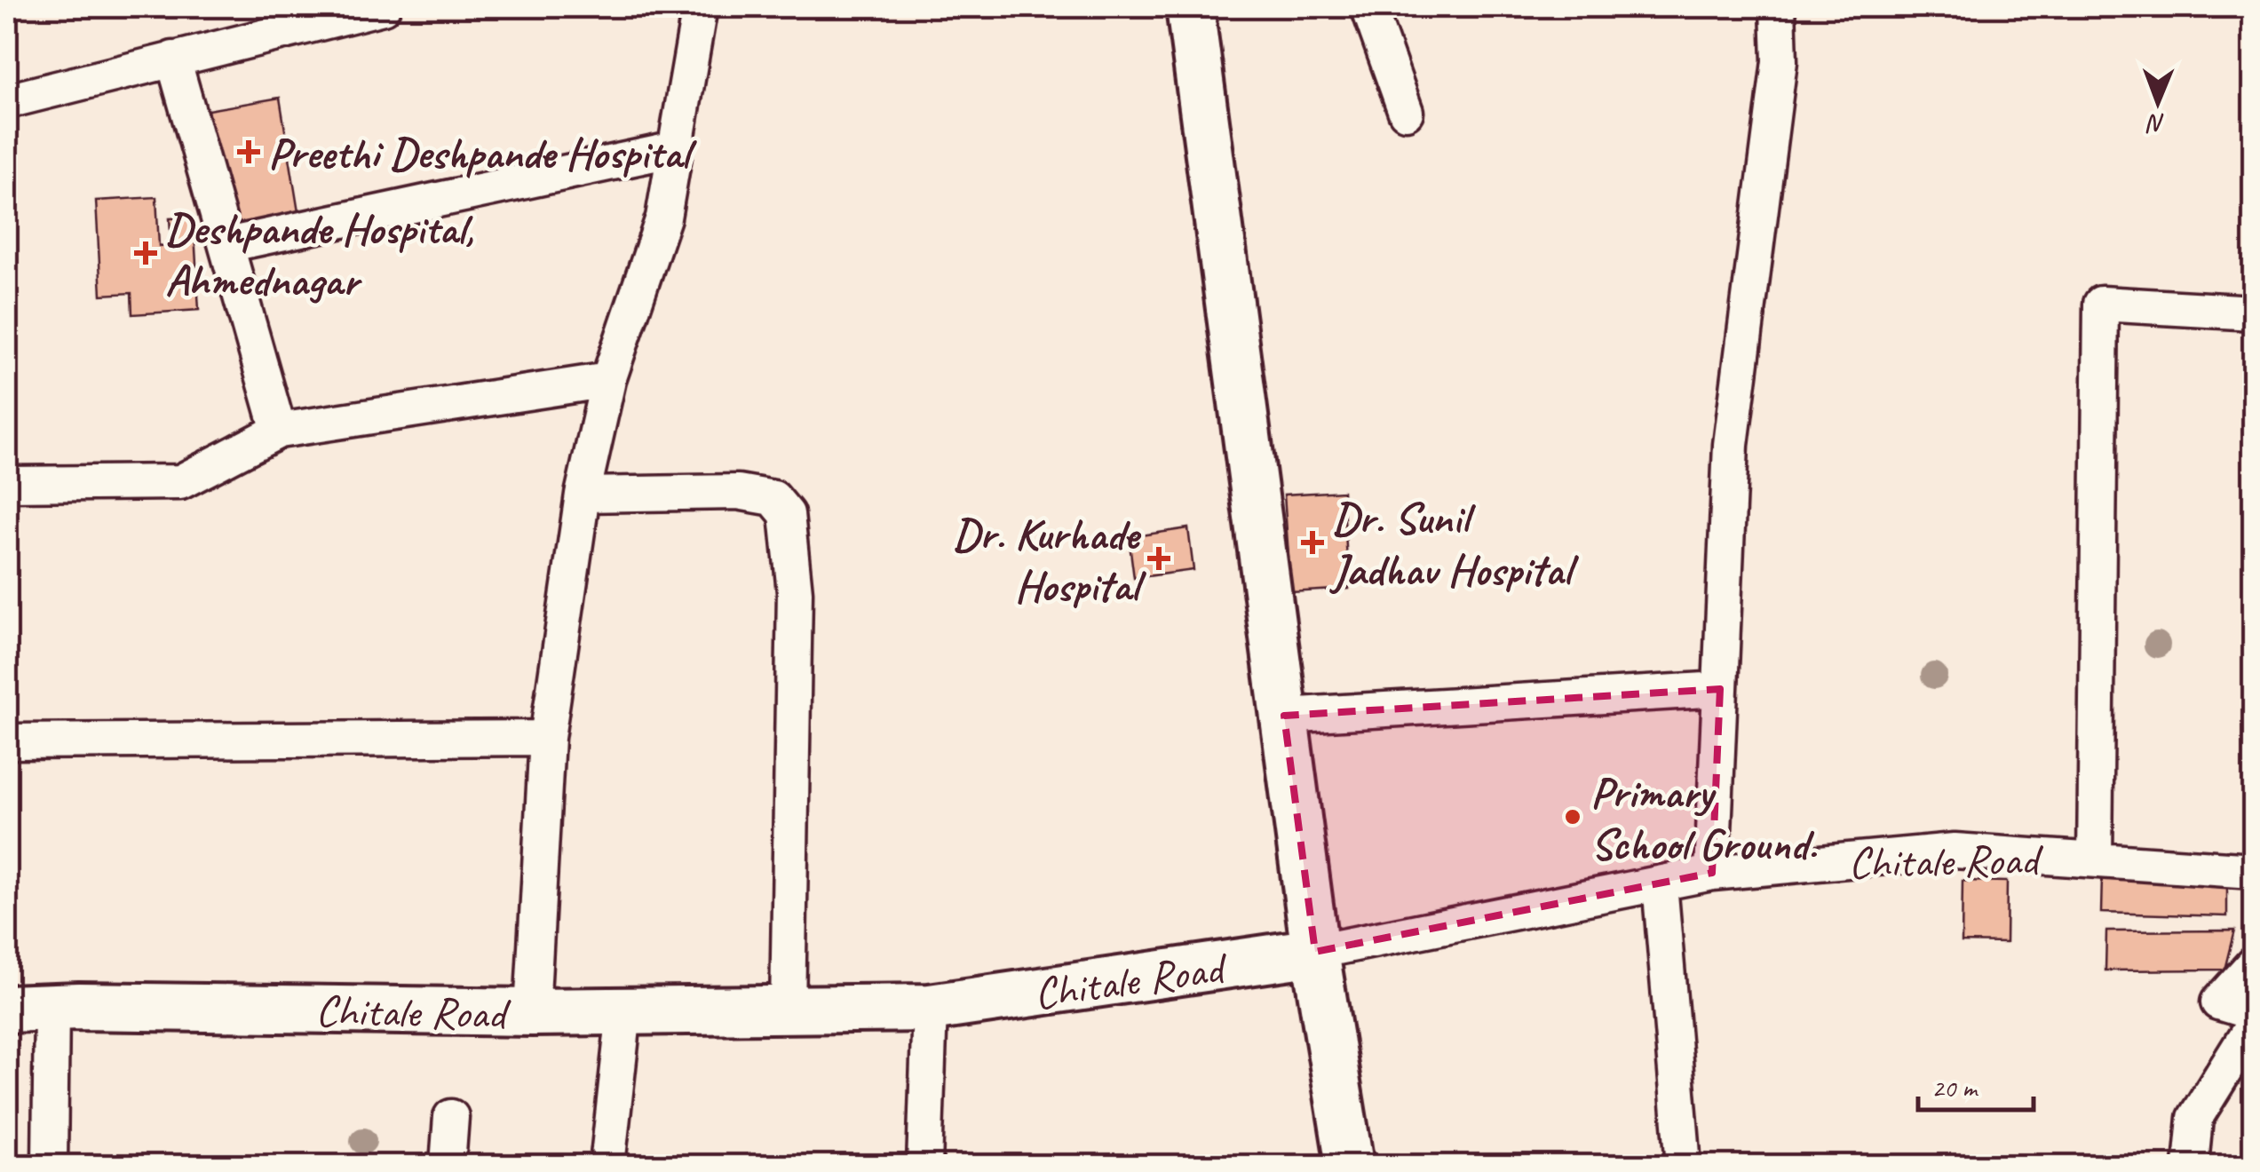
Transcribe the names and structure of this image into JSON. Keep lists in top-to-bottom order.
{
  "streets": {
    "street": ["Chitale Road"]
  },
  "places": {
    "health": [
      "Preethi Deshpande Hospital",
      "Deshpande Hospital, Ahmednagar",
      "Dr. Sunil Jadhav Hospital",
      "Dr. Kurhade Hospital"
    ],
    "other": ["Primary School Ground."]
  },
  "scale_bar": "20 m",
  "north": "bottom"
}
